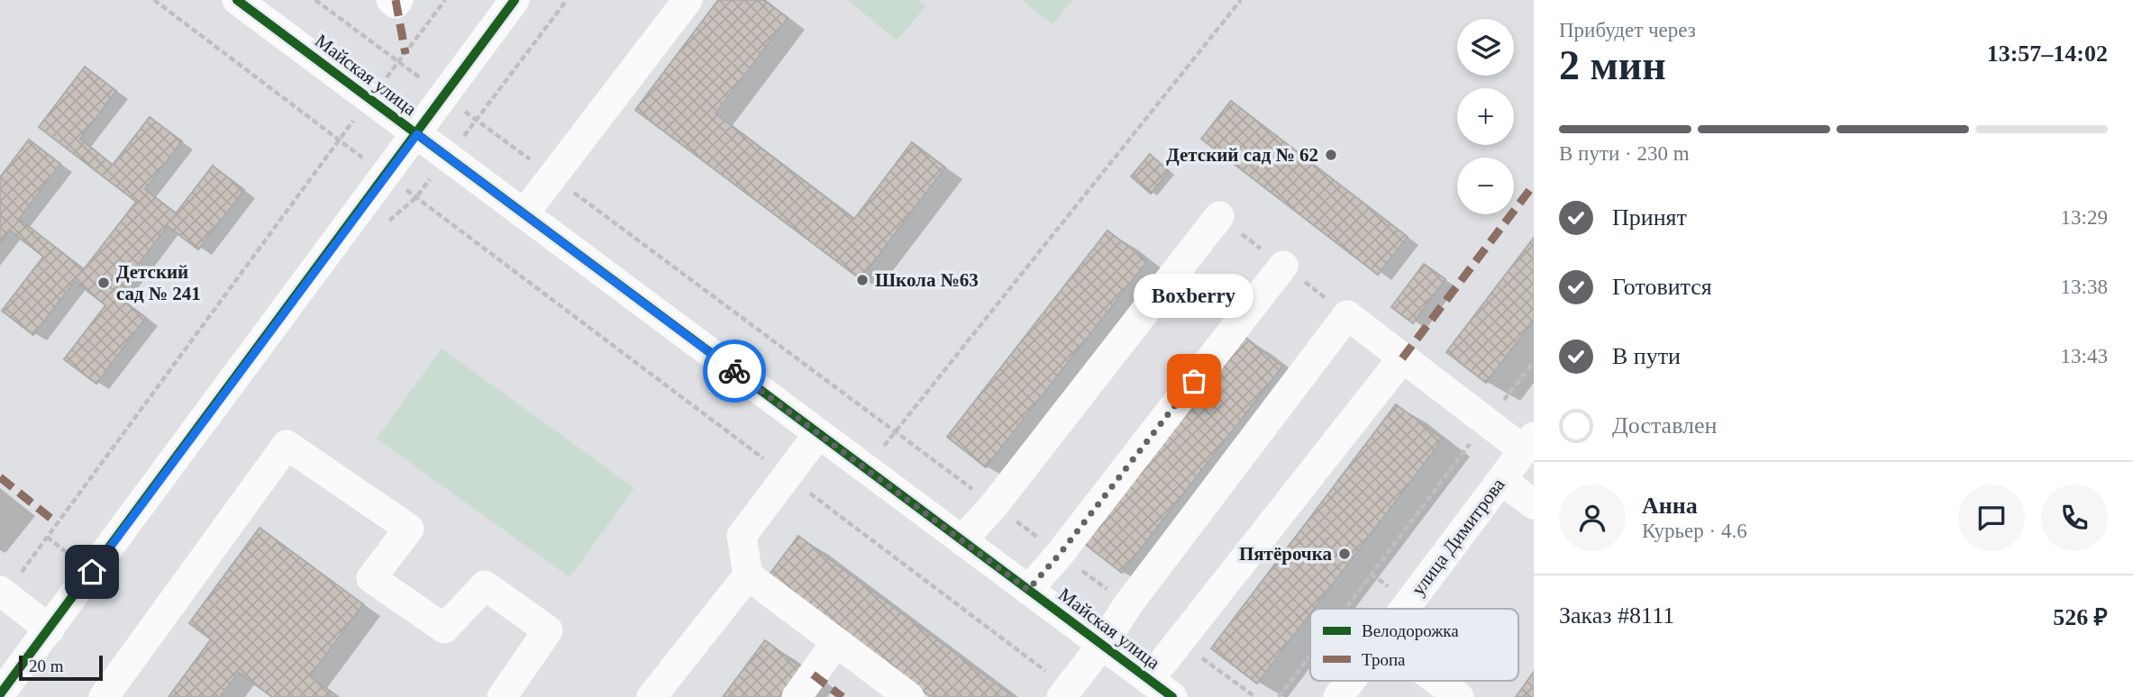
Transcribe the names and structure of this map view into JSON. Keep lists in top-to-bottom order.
{
  "streets": {
    "street": ["Майская улица", "улица Димитрова"]
  },
  "places": [
    "Детский сад № 62",
    "Школа №63",
    "Детский сад № 241",
    "Boxberry",
    "Пятёрочка"
  ],
  "legend": ["Велодорожка", "Тропа"],
  "scale_bar": "20 m",
  "page": {
    "heading": ["2 мин", "Прибудет через", "13:57–14:02"],
    "panel": [
      "Анна",
      "Курьер · 4.6",
      "Заказ #8111",
      "526 ₽"
    ],
    "map_buttons": ["+", "−"],
    "bar": "В пути · 230 m",
    "list": [
      ["Принят", "13:29"],
      ["Готовится", "13:38"],
      ["В пути", "13:43"],
      "Доставлен"
    ],
    "bubble": "Boxberry",
    "scale": "20 m"
  }
}
